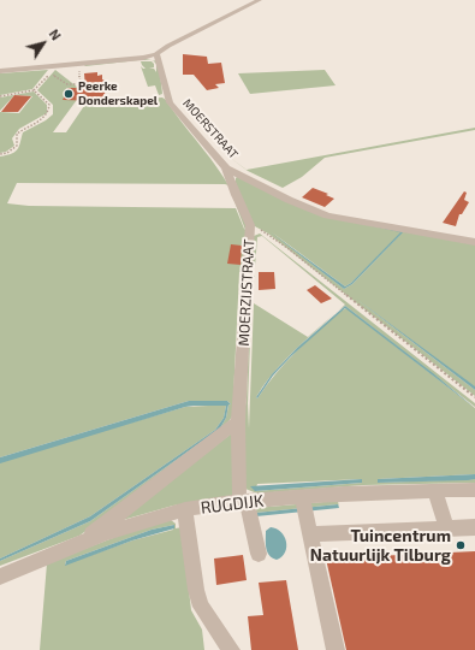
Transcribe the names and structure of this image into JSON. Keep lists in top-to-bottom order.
{
  "streets": {
    "street": ["MOERSTRAAT", "MOERZIJSTRAAT", "RUGDIJK"]
  },
  "crossings": [
    ["MOERSTRAAT", "MOERZIJSTRAAT"],
    ["MOERZIJSTRAAT", "RUGDIJK"]
  ],
  "places": ["Peerke Donderskapel", "Tuincentrum Natuurlijk Tilburg"],
  "north": "top right"
}
